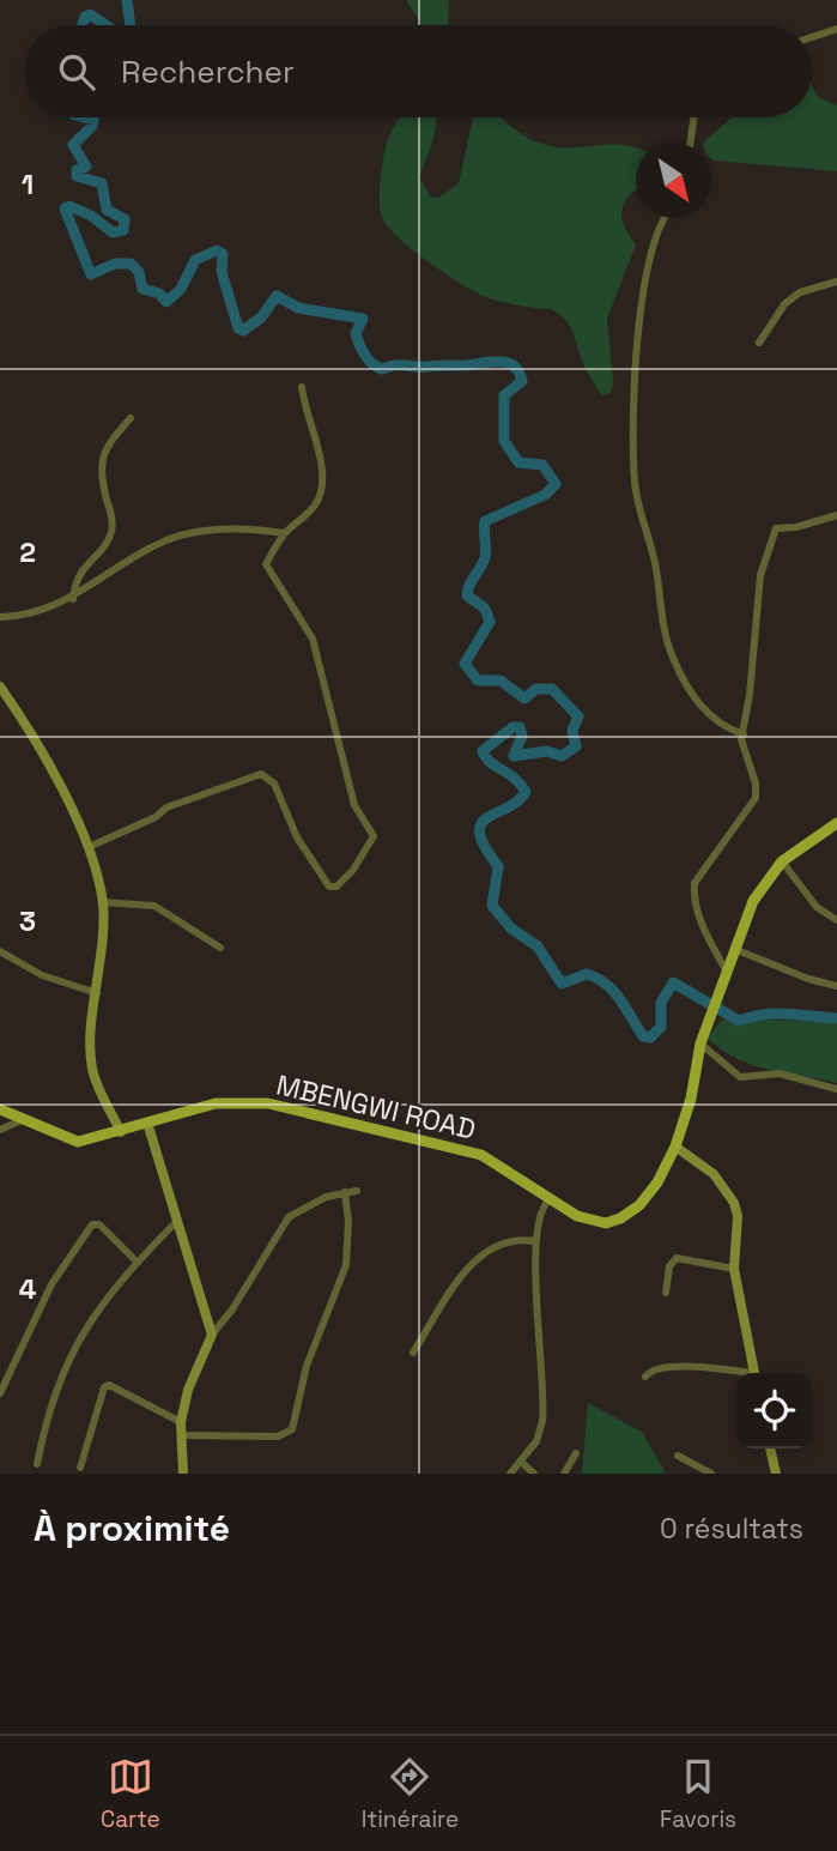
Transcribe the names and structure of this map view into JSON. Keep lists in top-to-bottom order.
{
  "streets": {
    "main road": ["MBENGWI ROAD"]
  },
  "north": "bottom right",
  "page": {
    "search": "Rechercher",
    "heading": ["À proximité", "0 résultats"],
    "nav": ["Carte", "Itinéraire", "Favoris"]
  },
  "grid": {
    "rows": [
      "1",
      "2",
      "3",
      "4"
    ]
  }
}
